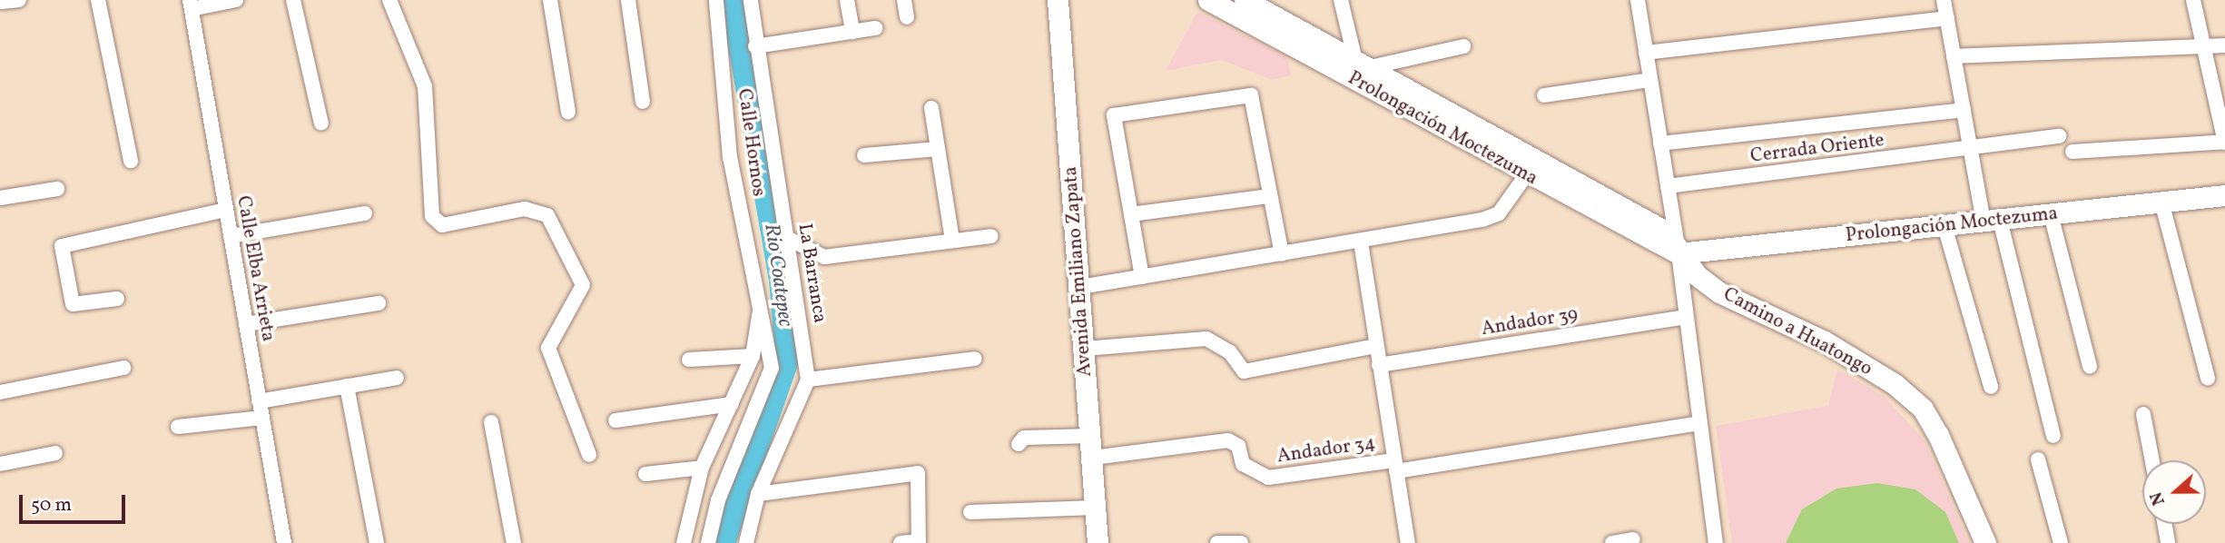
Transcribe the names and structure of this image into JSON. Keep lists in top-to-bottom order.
{
  "streets": {
    "main road": ["Prolongación Moctezuma", "Avenida Emiliano Zapata", "Camino a Huatongo"],
    "street": [
      "Calle Hornos",
      "Cerrada Oriente",
      "Calle Elba Arrieta",
      "La Barranca",
      "Andador 39",
      "Andador 34"
    ]
  },
  "crossings": [
    ["Prolongación Moctezuma", "Camino a Huatongo"],
    ["Avenida Emiliano Zapata", "Andador 34"]
  ],
  "water": ["Rio Coatepec"],
  "scale_bar": "50 m",
  "north": "left"
}
